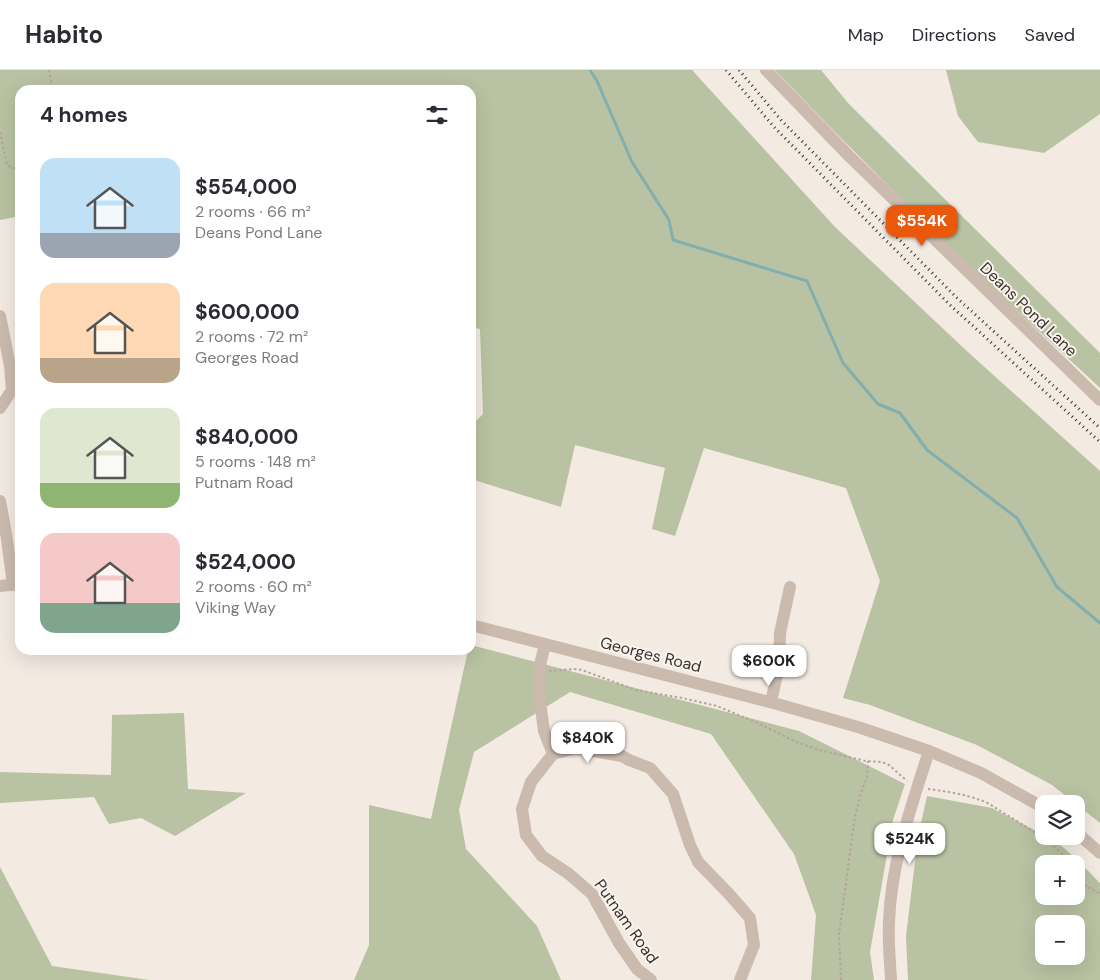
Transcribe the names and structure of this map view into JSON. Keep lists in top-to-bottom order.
{
  "streets": {
    "street": ["Deans Pond Lane", "Georges Road", "Putnam Road"]
  },
  "page": {
    "header": "Habito",
    "nav": ["Map", "Directions", "Saved"],
    "heading": "4 homes",
    "list": [
      {
        "name": "$554,000",
        "note": "2 rooms · 66 m² · Deans Pond Lane"
      },
      {
        "name": "$600,000",
        "note": "2 rooms · 72 m² · Georges Road"
      },
      {
        "name": "$840,000",
        "note": "5 rooms · 148 m² · Putnam Road"
      },
      {
        "name": "$524,000",
        "note": "2 rooms · 60 m² · Viking Way"
      }
    ],
    "price": [
      "$554K",
      "$600K",
      "$840K",
      "$524K"
    ],
    "map_buttons": ["+", "−"]
  }
}
